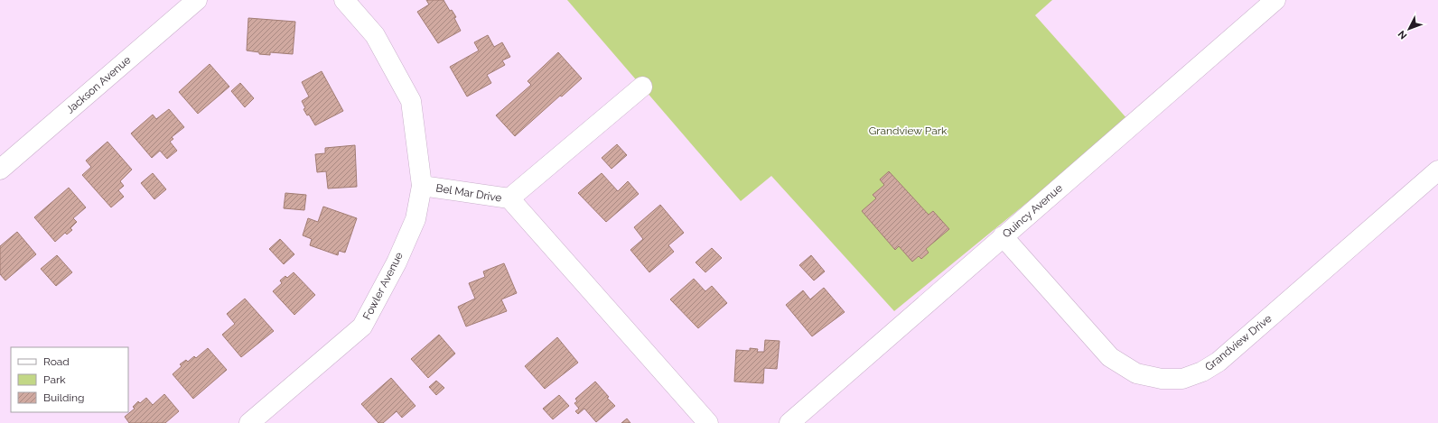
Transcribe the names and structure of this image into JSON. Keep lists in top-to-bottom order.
{
  "streets": {
    "street": [
      "Jackson Avenue",
      "Bel Mar Drive",
      "Quincy Avenue",
      "Fowler Avenue",
      "Grandview Drive"
    ]
  },
  "crossings": [
    ["Bel Mar Drive", "Fowler Avenue"],
    ["Quincy Avenue", "Grandview Drive"]
  ],
  "parks": ["Grandview Park"],
  "legend": ["Road", "Park", "Building"],
  "north": "bottom left"
}
